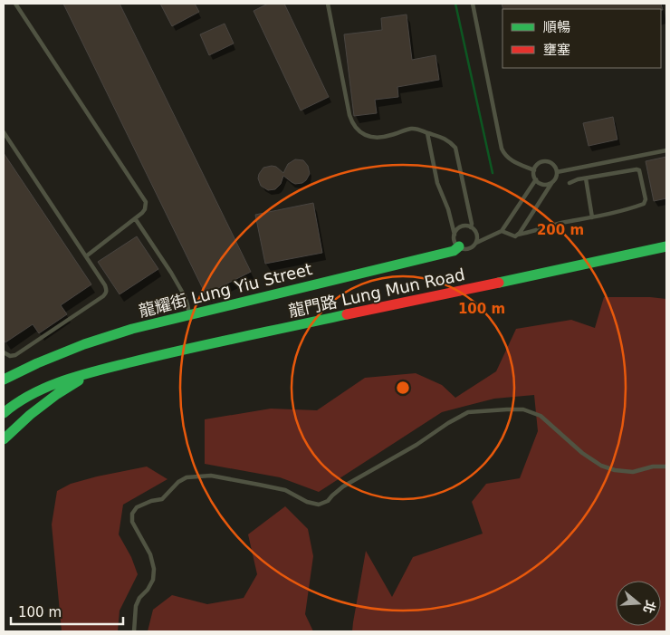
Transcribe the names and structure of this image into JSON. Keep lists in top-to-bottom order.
{
  "streets": {
    "street": ["龍耀街 Lung Yiu Street", "龍門路 Lung Mun Road"]
  },
  "legend": ["順暢", "壅塞"],
  "scale_bar": "100 m",
  "north": "right",
  "rings": ["200 m", "100 m"]
}
